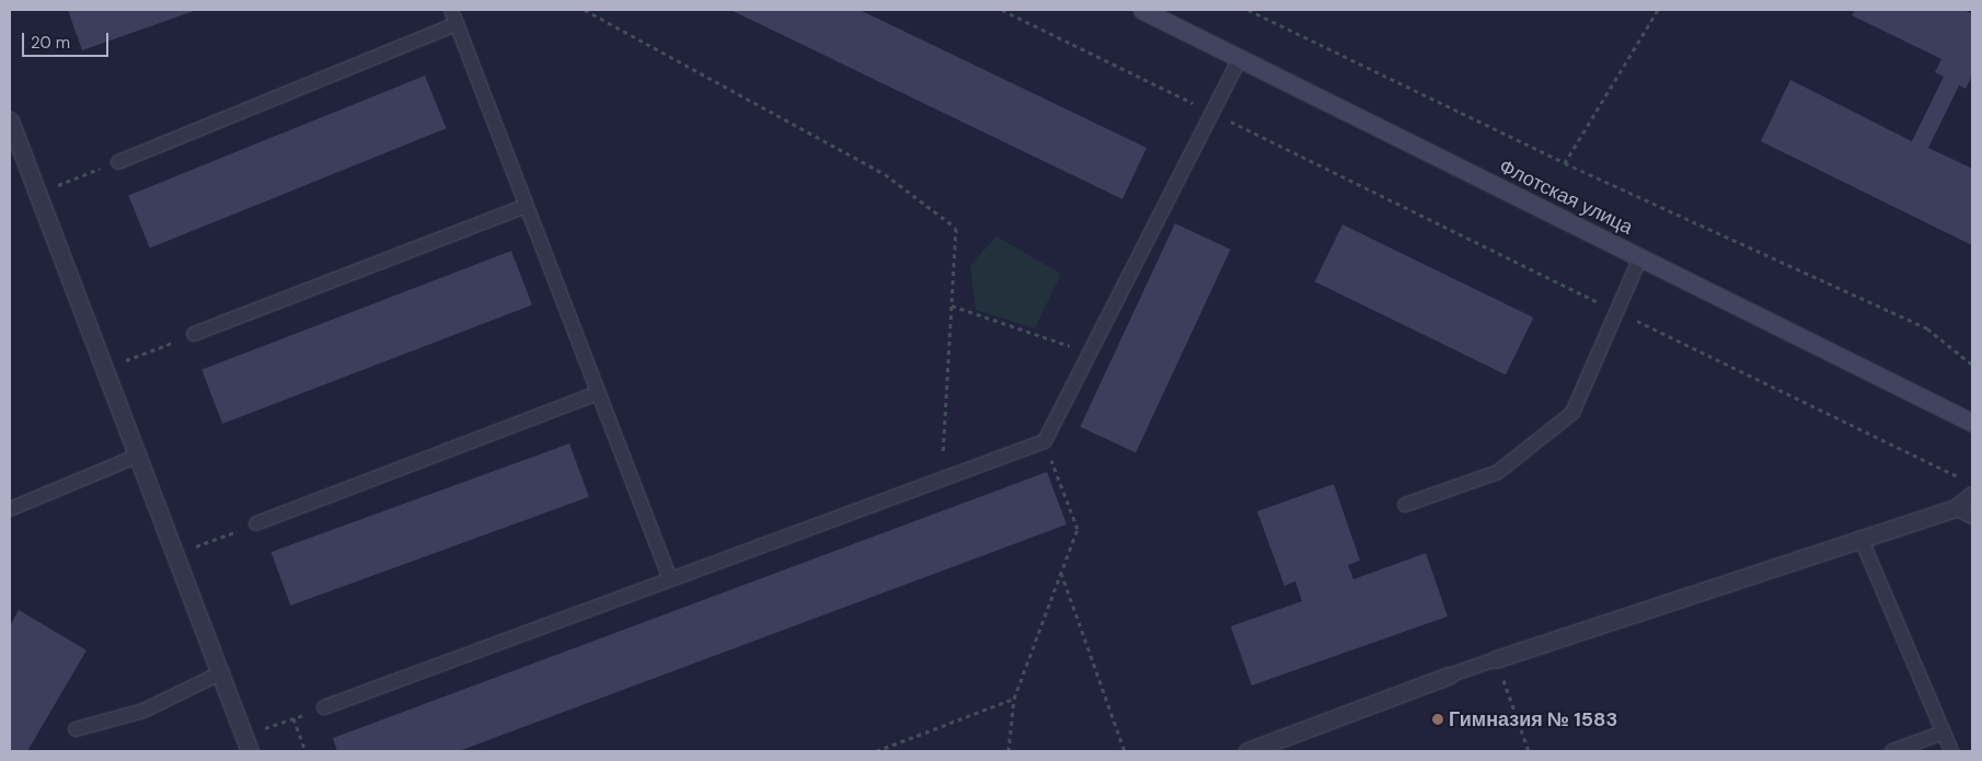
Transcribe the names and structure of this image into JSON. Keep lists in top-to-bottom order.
{
  "streets": {
    "main road": ["Флотская улица"]
  },
  "places": ["Гимназия № 1583"],
  "scale_bar": "20 m"
}
